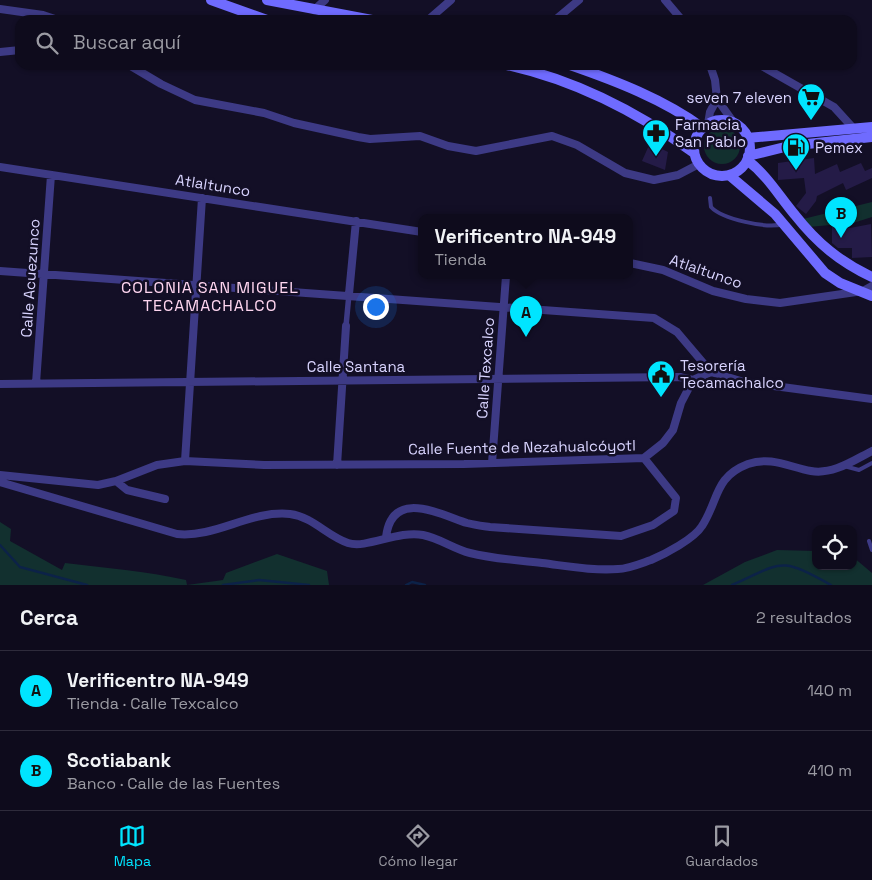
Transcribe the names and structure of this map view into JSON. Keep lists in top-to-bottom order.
{
  "streets": {
    "street": [
      "Atlaltunco",
      "Calle Acuezunco",
      "Calle Santana",
      "Calle Texcalco",
      "Calle Fuente de Nezahualcóyotl"
    ]
  },
  "crossings": [
    ["Atlaltunco", "Calle Acuezunco"],
    ["Calle Acuezunco", "Calle Santana"],
    ["Calle Santana", "Calle Texcalco"],
    ["Calle Santana", "Calle Fuente de Nezahualcóyotl"],
    ["Calle Texcalco", "Calle Fuente de Nezahualcóyotl"]
  ],
  "districts": ["COLONIA SAN MIGUEL TECAMACHALCO"],
  "places": {
    "supermarket": ["seven 7 eleven"],
    "pharmacy": ["Farmacia San Pablo"],
    "fuel station": ["Pemex"],
    "public building": ["Tesorería Tecamachalco"]
  },
  "page": {
    "search": "Buscar aquí",
    "pins": ["B", "A"],
    "popup": ["Verificentro NA-949", "Tienda"],
    "heading": ["Cerca", "2 resultados"],
    "list": [
      {
        "mark": "A",
        "name": "Verificentro NA-949",
        "note": "Tienda · Calle Texcalco",
        "value": "140 m"
      },
      {
        "mark": "B",
        "name": "Scotiabank",
        "note": "Banco · Calle de las Fuentes",
        "value": "410 m"
      }
    ],
    "nav": ["Mapa", "Cómo llegar", "Guardados"]
  }
}
